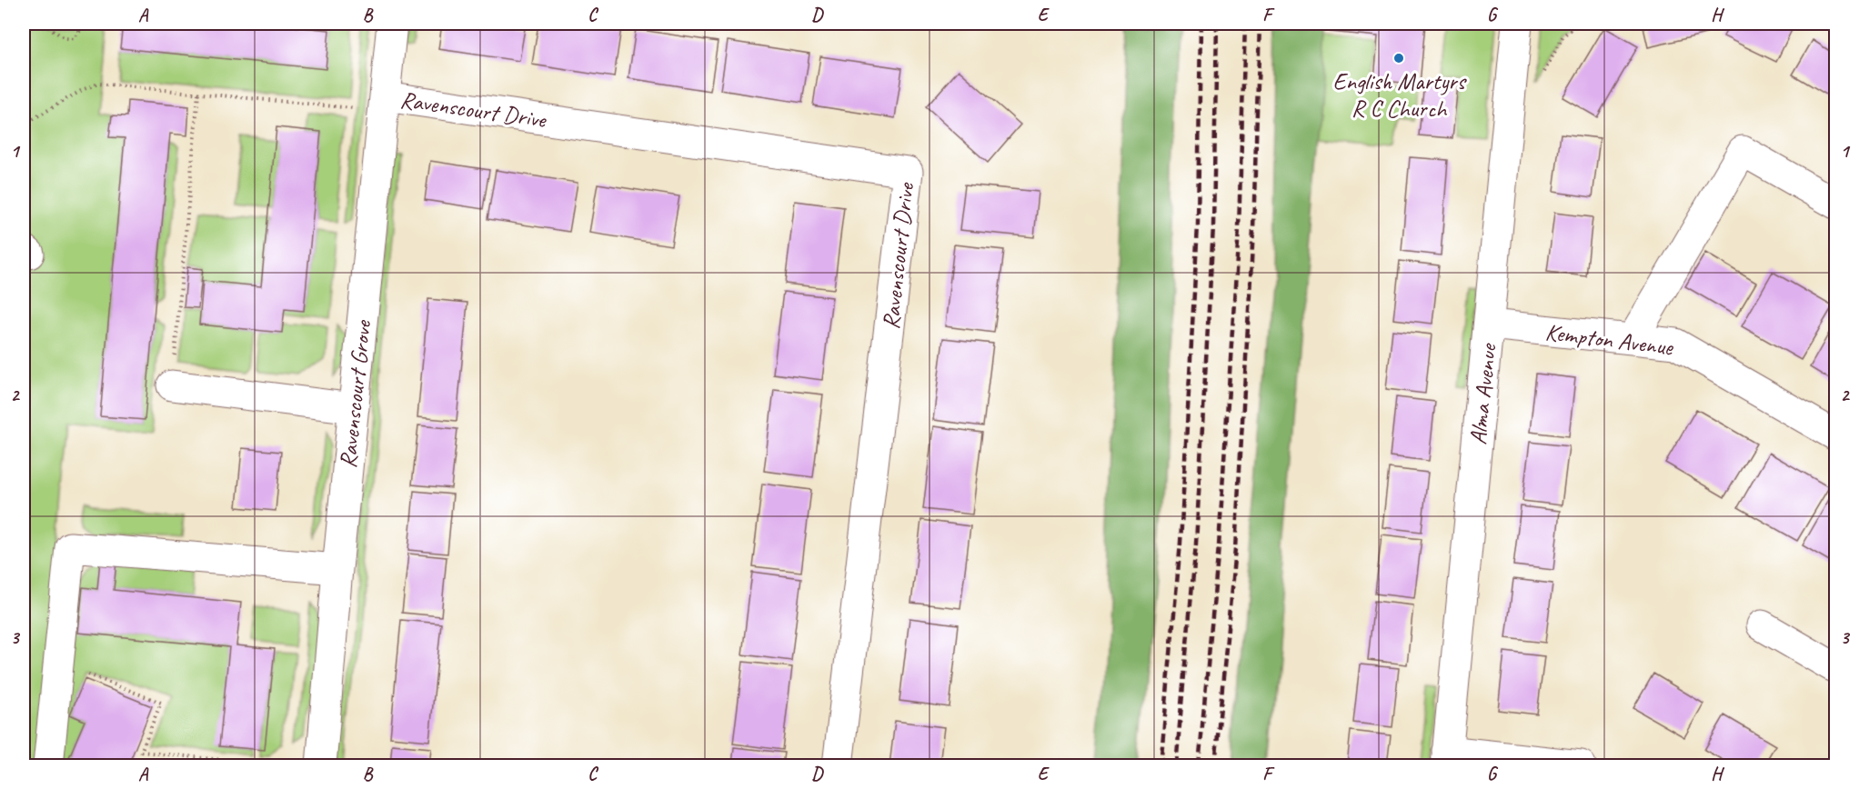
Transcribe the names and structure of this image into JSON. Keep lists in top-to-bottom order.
{
  "streets": {
    "street": [
      "Ravenscourt Drive",
      "Kempton Avenue",
      "Ravenscourt Grove",
      "Alma Avenue"
    ]
  },
  "crossings": [
    ["Ravenscourt Drive", "Ravenscourt Grove"],
    ["Kempton Avenue", "Alma Avenue"]
  ],
  "places": ["English Martyrs R C Church"],
  "grid": {
    "columns": [
      "A",
      "B",
      "C",
      "D",
      "E",
      "F",
      "G",
      "H"
    ],
    "rows": ["1", "2", "3"]
  }
}
